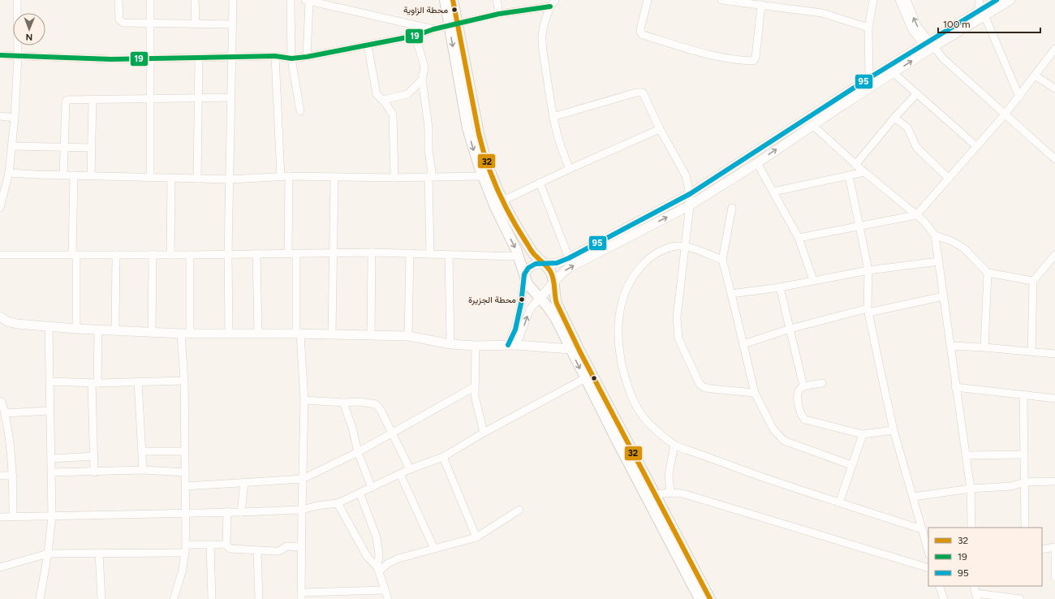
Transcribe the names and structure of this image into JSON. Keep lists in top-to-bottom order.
{
  "places": ["محطة الزاوية", "محطة الجزيرة"],
  "lines": ["transit line 32", "transit line 95", "transit line 19"],
  "legend": ["32", "19", "95"],
  "scale_bar": "100 m",
  "north": "bottom"
}
